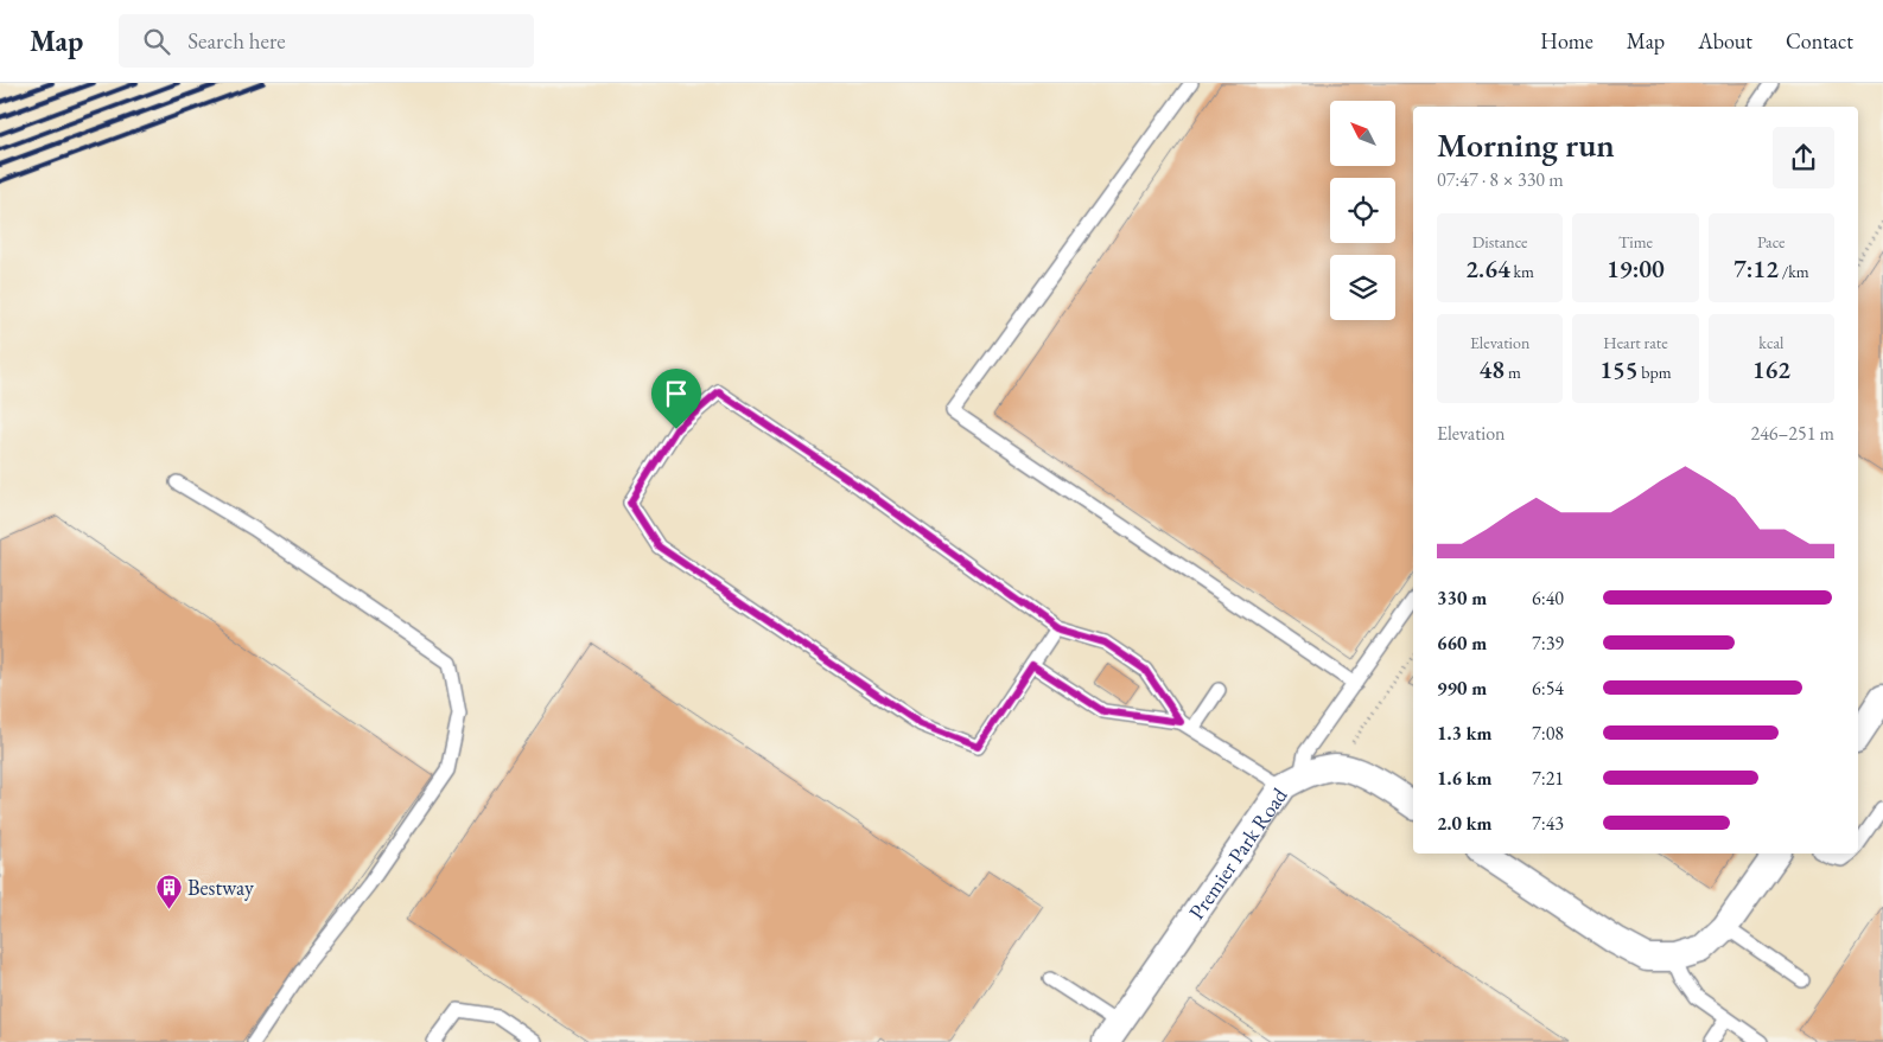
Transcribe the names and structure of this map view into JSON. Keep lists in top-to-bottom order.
{
  "streets": {
    "street": ["Premier Park Road"]
  },
  "places": {
    "building": ["Bestway"]
  },
  "north": "top left",
  "page": {
    "header": "Map",
    "search": "Search here",
    "nav": [
      "Home",
      "Map",
      "About",
      "Contact"
    ],
    "heading": ["Morning run", "07:47 · 8 × 330 m"],
    "stats": [
      ["Distance", "2.64 km"],
      ["Time", "19:00"],
      ["Pace", "7:12 /km"],
      ["Elevation", "48 m"],
      ["Heart rate", "155 bpm"],
      ["kcal", "162"]
    ],
    "chart": ["Elevation", "246–251 m"],
    "list": [
      {
        "name": "330 m",
        "note": "6:40"
      },
      {
        "name": "660 m",
        "note": "7:39"
      },
      {
        "name": "990 m",
        "note": "6:54"
      },
      {
        "name": "1.3 km",
        "note": "7:08"
      },
      {
        "name": "1.6 km",
        "note": "7:21"
      },
      {
        "name": "2.0 km",
        "note": "7:43"
      }
    ]
  }
}
